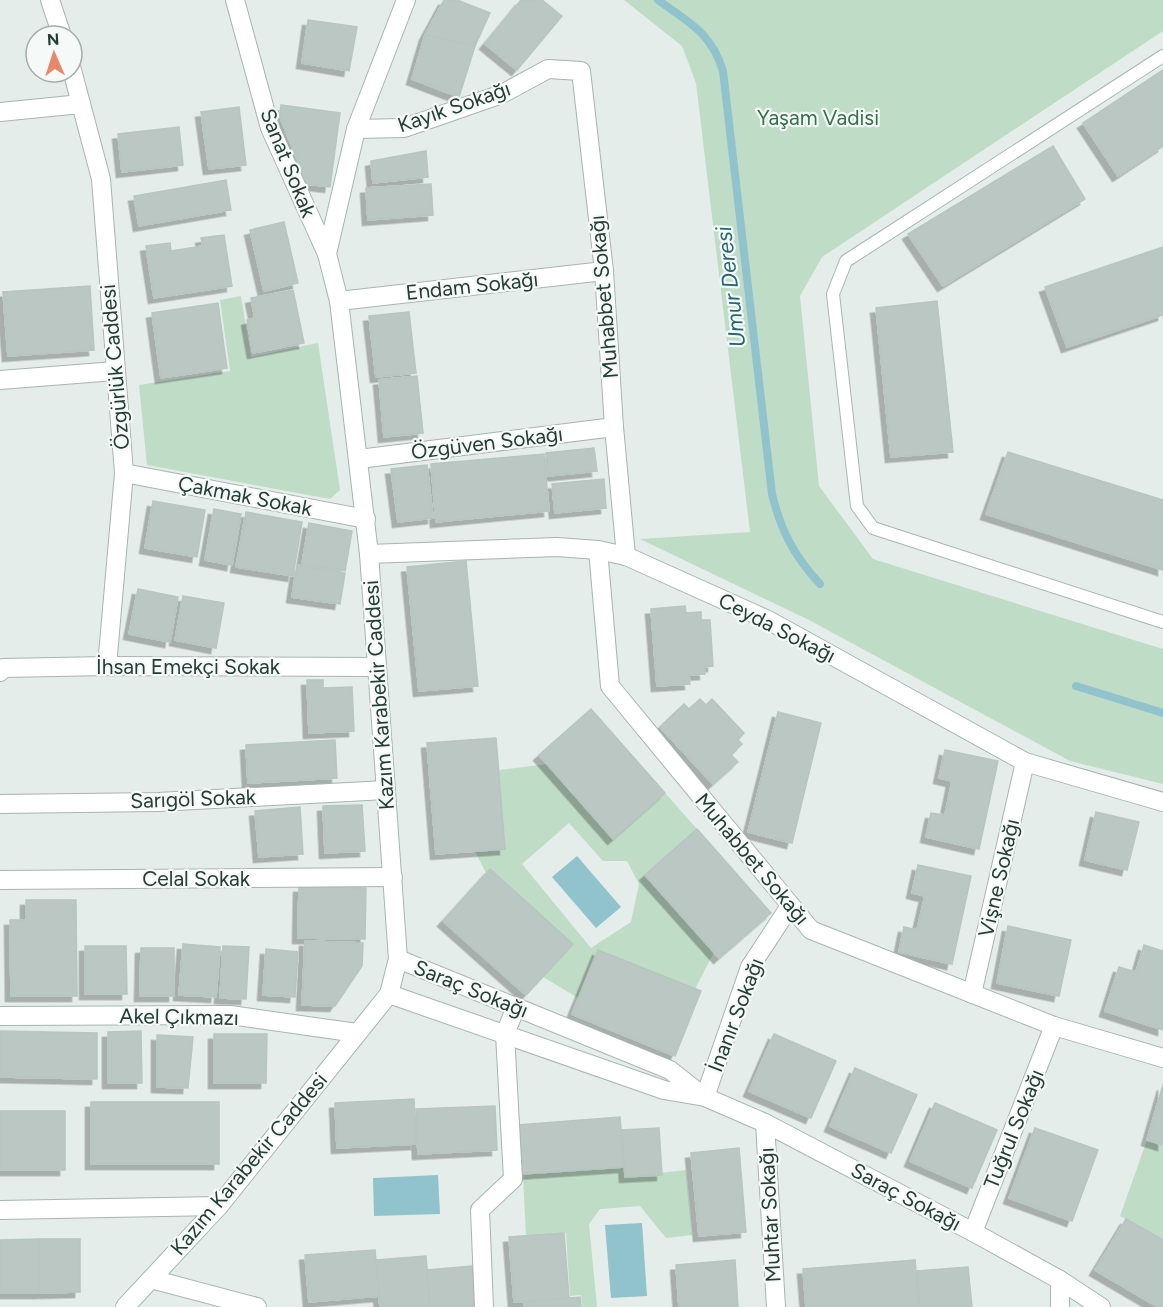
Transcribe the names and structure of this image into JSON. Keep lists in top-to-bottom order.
{
  "streets": {
    "street": [
      "Kayık Sokağı",
      "Sanat Sokak",
      "Endam Sokağı",
      "Muhabbet Sokağı",
      "Özgürlük Caddesi",
      "Özgüven Sokağı",
      "Çakmak Sokak",
      "Ceyda Sokağı",
      "İhsan Emekçi Sokak",
      "Kazım Karabekir Caddesi",
      "Sarıgöl Sokak",
      "Vişne Sokağı",
      "Celal Sokak",
      "Saraç Sokağı",
      "İnanır Sokağı",
      "Akel Çıkmazı",
      "Tuğrul Sokağı",
      "Muhtar Sokağı"
    ]
  },
  "crossings": [
    ["Kayık Sokağı", "Muhabbet Sokağı"],
    ["Kayık Sokağı", "Kazım Karabekir Caddesi"],
    ["Sanat Sokak", "Kazım Karabekir Caddesi"],
    ["Endam Sokağı", "Muhabbet Sokağı"],
    ["Endam Sokağı", "Kazım Karabekir Caddesi"],
    ["Muhabbet Sokağı", "Özgüven Sokağı"],
    ["Muhabbet Sokağı", "Ceyda Sokağı"],
    ["Muhabbet Sokağı", "Vişne Sokağı"],
    ["Muhabbet Sokağı", "İnanır Sokağı"],
    ["Muhabbet Sokağı", "Tuğrul Sokağı"],
    ["Özgürlük Caddesi", "Çakmak Sokak"],
    ["Özgürlük Caddesi", "İhsan Emekçi Sokak"],
    ["Özgüven Sokağı", "Kazım Karabekir Caddesi"],
    ["Çakmak Sokak", "Kazım Karabekir Caddesi"],
    ["Ceyda Sokağı", "Kazım Karabekir Caddesi"],
    ["Ceyda Sokağı", "Vişne Sokağı"],
    ["İhsan Emekçi Sokak", "Kazım Karabekir Caddesi"],
    ["Kazım Karabekir Caddesi", "Sarıgöl Sokak"],
    ["Kazım Karabekir Caddesi", "Celal Sokak"],
    ["Kazım Karabekir Caddesi", "Saraç Sokağı"],
    ["Kazım Karabekir Caddesi", "Akel Çıkmazı"],
    ["Saraç Sokağı", "İnanır Sokağı"],
    ["Saraç Sokağı", "Tuğrul Sokağı"],
    ["Saraç Sokağı", "Muhtar Sokağı"]
  ],
  "water": ["Umur Deresi"],
  "parks": ["Yaşam Vadisi"],
  "north": "top"
}
